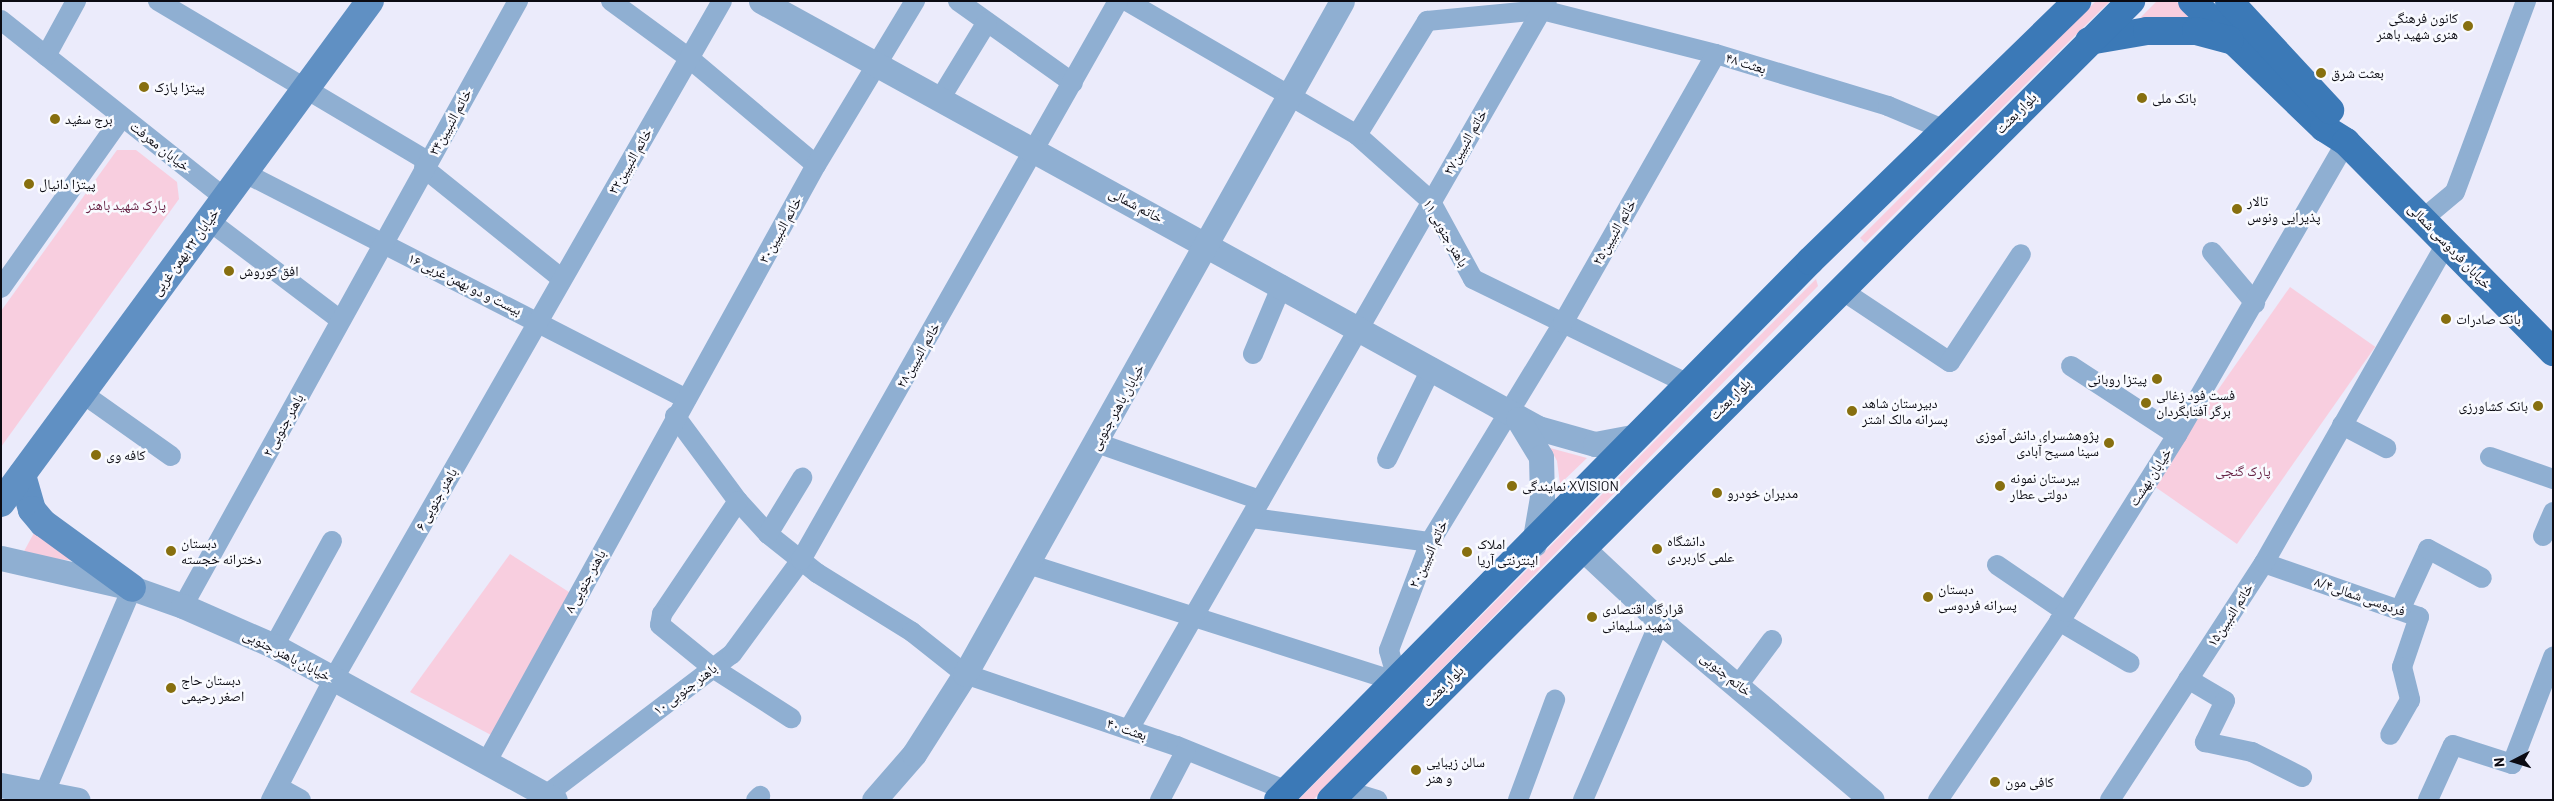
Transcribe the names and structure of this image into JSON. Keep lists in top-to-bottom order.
{
  "streets": {
    "main road": ["بلوار بعثت", "خیابان فردوسی شمالی", "خیابان ۲۲ بهمن غربی"],
    "street": [
      "بعثت ۴۸",
      "خاتم النبیین۳۴",
      "خاتم النبیین۲۷",
      "خیابان معرفت",
      "خاتم النبیین۳۲",
      "خاتم شمالی",
      "خاتم النبیین۳۰",
      "خاتم النبیین۲۵",
      "باهنر جنوبی ۱۱",
      "بیست و دو بهمن غربی ۱۶",
      "خاتم النبیین۲۸",
      "خیابان باهنر جنوبی",
      "باهنر جنوبی ۲",
      "خیابان بهشت",
      "باهنر جنوبی ۶",
      "خاتم النبیین۲۰",
      "باهنر جنوبی ۸",
      "فردوسی شمالی۸/۴",
      "خاتم النببین۱۵",
      "خاتم جنوبی",
      "باهنر جنوبی ۱۰",
      "بعثت ۴۰"
    ]
  },
  "crossings": [
    ["بعثت ۴۸", "خاتم النبیین۲۷"],
    ["بعثت ۴۸", "خاتم النبیین۲۵"],
    ["بعثت ۴۸", "باهنر جنوبی ۱۱"],
    ["بلوار بعثت", "خاتم جنوبی"],
    ["خاتم النبیین۳۴", "بیست و دو بهمن غربی ۱۶"],
    ["خاتم النبیین۳۴", "باهنر جنوبی ۲"],
    ["خاتم النبیین۲۷", "خاتم شمالی"],
    ["خاتم النبیین۲۷", "باهنر جنوبی ۱۱"],
    ["خاتم النبیین۲۷", "بعثت ۴۰"],
    ["خیابان معرفت", "خیابان ۲۲ بهمن غربی"],
    ["خاتم النبیین۳۲", "بیست و دو بهمن غربی ۱۶"],
    ["خاتم النبیین۳۲", "باهنر جنوبی ۶"],
    ["خاتم شمالی", "خاتم النبیین۳۰"],
    ["خاتم شمالی", "خاتم النبیین۲۵"],
    ["خاتم شمالی", "خاتم النبیین۲۸"],
    ["خاتم شمالی", "خیابان باهنر جنوبی"],
    ["خاتم شمالی", "خاتم النبیین۲۰"],
    ["خاتم النبیین۳۰", "بیست و دو بهمن غربی ۱۶"],
    ["خاتم النبیین۳۰", "باهنر جنوبی ۸"],
    ["خاتم النبیین۲۵", "باهنر جنوبی ۱۱"],
    ["خاتم النبیین۲۵", "خاتم النبیین۲۰"],
    ["باهنر جنوبی ۱۱", "خیابان باهنر جنوبی"],
    ["خیابان فردوسی شمالی", "خیابان بهشت"],
    ["خیابان فردوسی شمالی", "خاتم النببین۱۵"],
    ["خیابان ۲۲ بهمن غربی", "بیست و دو بهمن غربی ۱۶"],
    ["بیست و دو بهمن غربی ۱۶", "باهنر جنوبی ۲"],
    ["بیست و دو بهمن غربی ۱۶", "باهنر جنوبی ۶"],
    ["بیست و دو بهمن غربی ۱۶", "باهنر جنوبی ۸"],
    ["خاتم النبیین۲۸", "باهنر جنوبی ۱۰"],
    ["خاتم النبیین۲۸", "بعثت ۴۰"],
    ["خیابان باهنر جنوبی", "باهنر جنوبی ۲"],
    ["خیابان باهنر جنوبی", "باهنر جنوبی ۶"],
    ["خیابان باهنر جنوبی", "باهنر جنوبی ۸"],
    ["خیابان باهنر جنوبی", "باهنر جنوبی ۱۰"],
    ["خیابان باهنر جنوبی", "بعثت ۴۰"],
    ["باهنر جنوبی ۸", "بعثت ۴۰"],
    ["فردوسی شمالی۸/۴", "خاتم النببین۱۵"],
    ["باهنر جنوبی ۱۰", "بعثت ۴۰"]
  ],
  "parks": ["پارک شهید باهنر", "پارک گنجی"],
  "places": [
    "کانون فرهنگی هنری شهید باهنر",
    "بعثت شرق",
    "پیتزا پازک",
    "بانک ملی",
    "برج سفید",
    "پیتزا دانیال",
    "تالار پذیرایی ونوس",
    "افق کوروش",
    "بانک صادرات",
    "پیتزا روبانی",
    "فست فود زغالی برگر آفتابگردان",
    "بانک کشاورزی",
    "دبیرستان شاهد پسرانه مالک اشتر",
    "پژوهشسرای دانش آموزی سینا مسیح آبادی",
    "کافه وی",
    "نمایندگی XVISION",
    "بیرستان نمونه دولتی عطار",
    "مدیران خودرو",
    "دانشگاه علمی کاربردی",
    "دبستان دخترانه خجسته",
    "املاک اینترنتی آریا",
    "دبستان پسرانه فردوسی",
    "قرارگاه اقتصادی شهید سلیمانی",
    "دبستان حاج اصغر رحیمی",
    "سالن زیبایی و هنر",
    "کافی مون"
  ],
  "north": "left"
}
